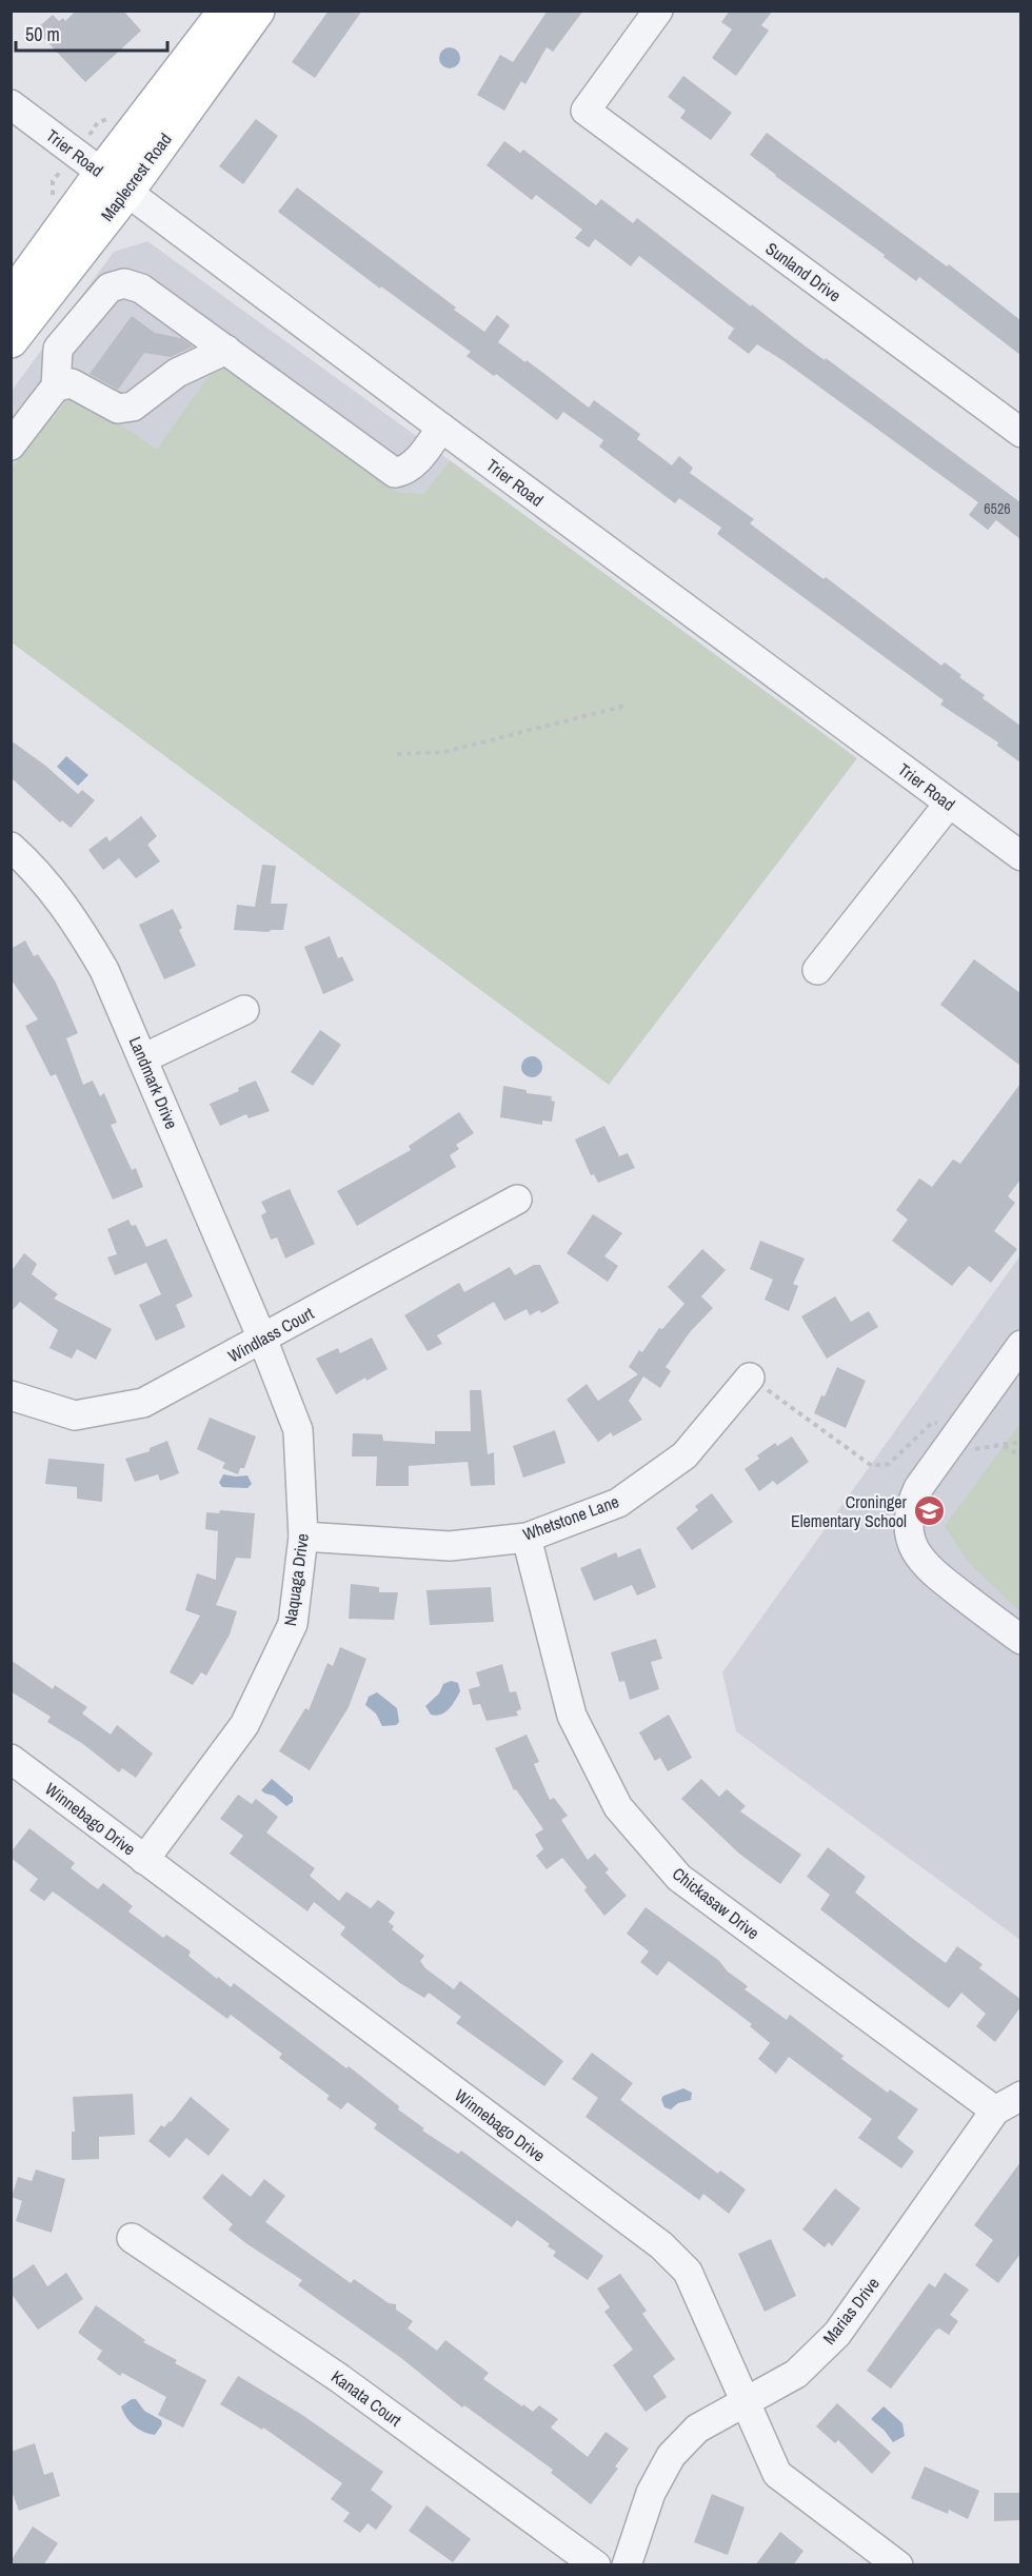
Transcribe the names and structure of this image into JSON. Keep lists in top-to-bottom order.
{
  "streets": {
    "main road": ["Maplecrest Road"],
    "street": [
      "Trier Road",
      "Sunland Drive",
      "Landmark Drive",
      "Windlass Court",
      "Whetstone Lane",
      "Naquaga Drive",
      "Winnebago Drive",
      "Chickasaw Drive",
      "Marias Drive",
      "Kanata Court"
    ]
  },
  "crossings": [
    ["Trier Road", "Maplecrest Road"],
    ["Landmark Drive", "Windlass Court"],
    ["Landmark Drive", "Naquaga Drive"],
    ["Windlass Court", "Naquaga Drive"],
    ["Whetstone Lane", "Naquaga Drive"],
    ["Whetstone Lane", "Chickasaw Drive"],
    ["Naquaga Drive", "Winnebago Drive"],
    ["Winnebago Drive", "Marias Drive"],
    ["Chickasaw Drive", "Marias Drive"]
  ],
  "places": {
    "school or university": ["Croninger Elementary School"]
  },
  "house_numbers": ["6526"],
  "scale_bar": "50 m"
}
